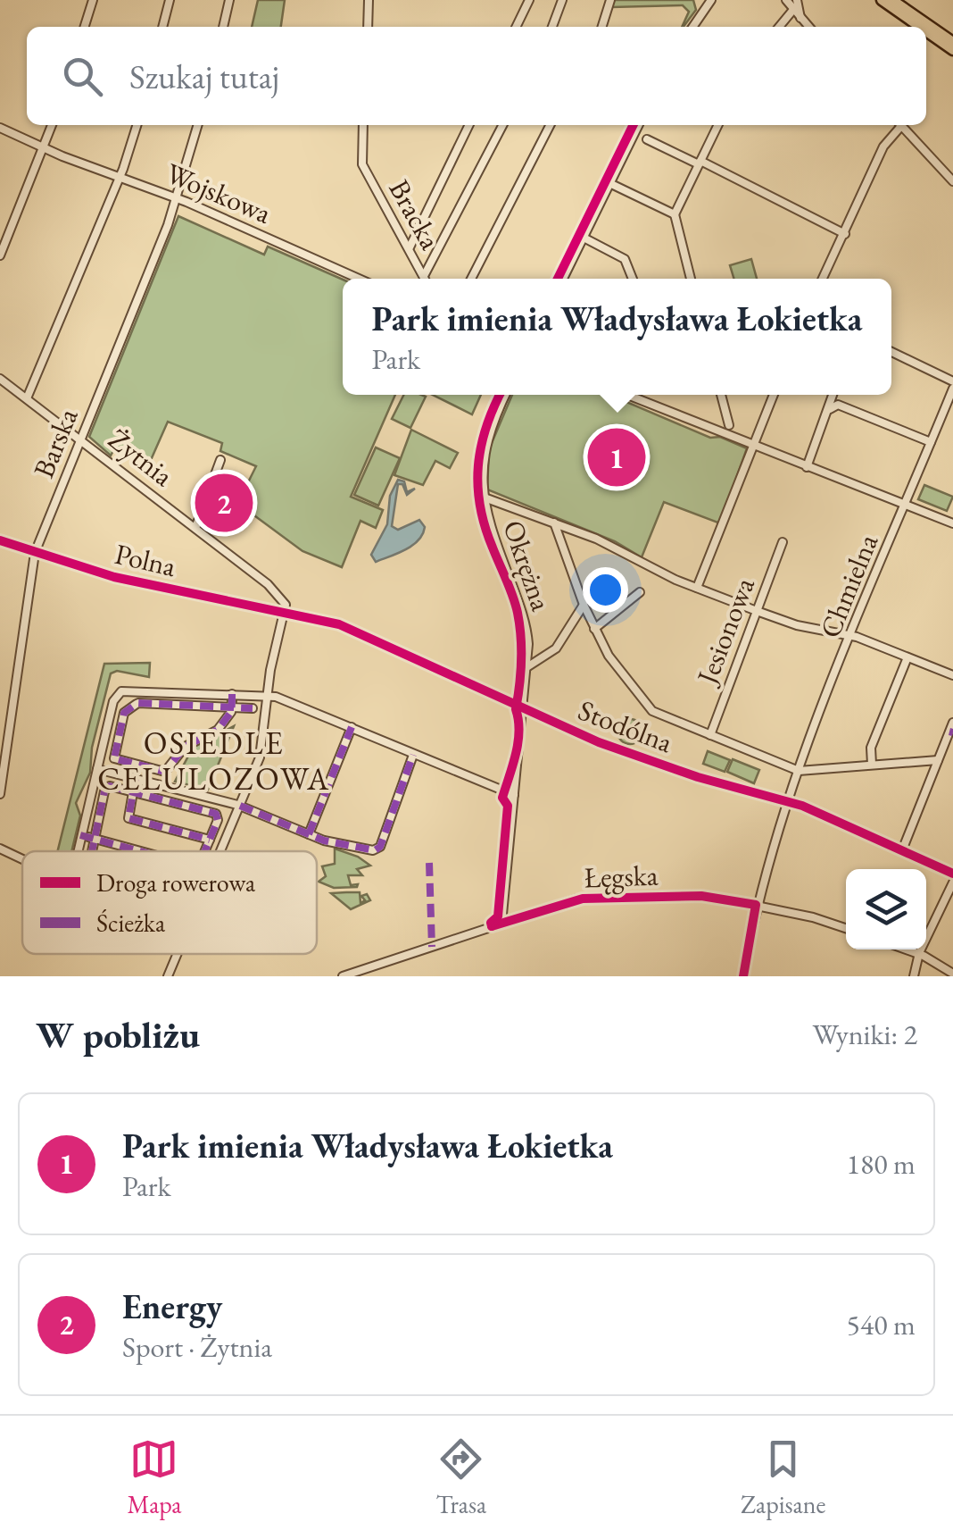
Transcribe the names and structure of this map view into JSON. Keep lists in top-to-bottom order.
{
  "streets": {
    "street": [
      "Wojskowa",
      "Bracka",
      "Barska",
      "Żytnia",
      "Polna",
      "Okrężna",
      "Chmielna",
      "Jesionowa",
      "Stodólna",
      "Łęgska"
    ]
  },
  "crossings": [
    ["Wojskowa", "Barska"],
    ["Barska", "Żytnia"],
    ["Barska", "Polna"],
    ["Żytnia", "Polna"],
    ["Żytnia", "Stodólna"],
    ["Polna", "Stodólna"],
    ["Okrężna", "Stodólna"],
    ["Okrężna", "Łęgska"],
    ["Chmielna", "Stodólna"],
    ["Chmielna", "Łęgska"]
  ],
  "districts": ["OSIEDLE CELULOZOWA"],
  "legend": ["Droga rowerowa", "Ścieżka"],
  "page": {
    "search": "Szukaj tutaj",
    "popup": ["Park imienia Władysława Łokietka", "Park"],
    "pins": ["1", "2"],
    "heading": ["W pobliżu", "Wyniki: 2"],
    "list": [
      {
        "mark": "1",
        "name": "Park imienia Władysława Łokietka",
        "note": "Park",
        "value": "180 m"
      },
      {
        "mark": "2",
        "name": "Energy",
        "note": "Sport · Żytnia",
        "value": "540 m"
      }
    ],
    "nav": ["Mapa", "Trasa", "Zapisane"]
  }
}
